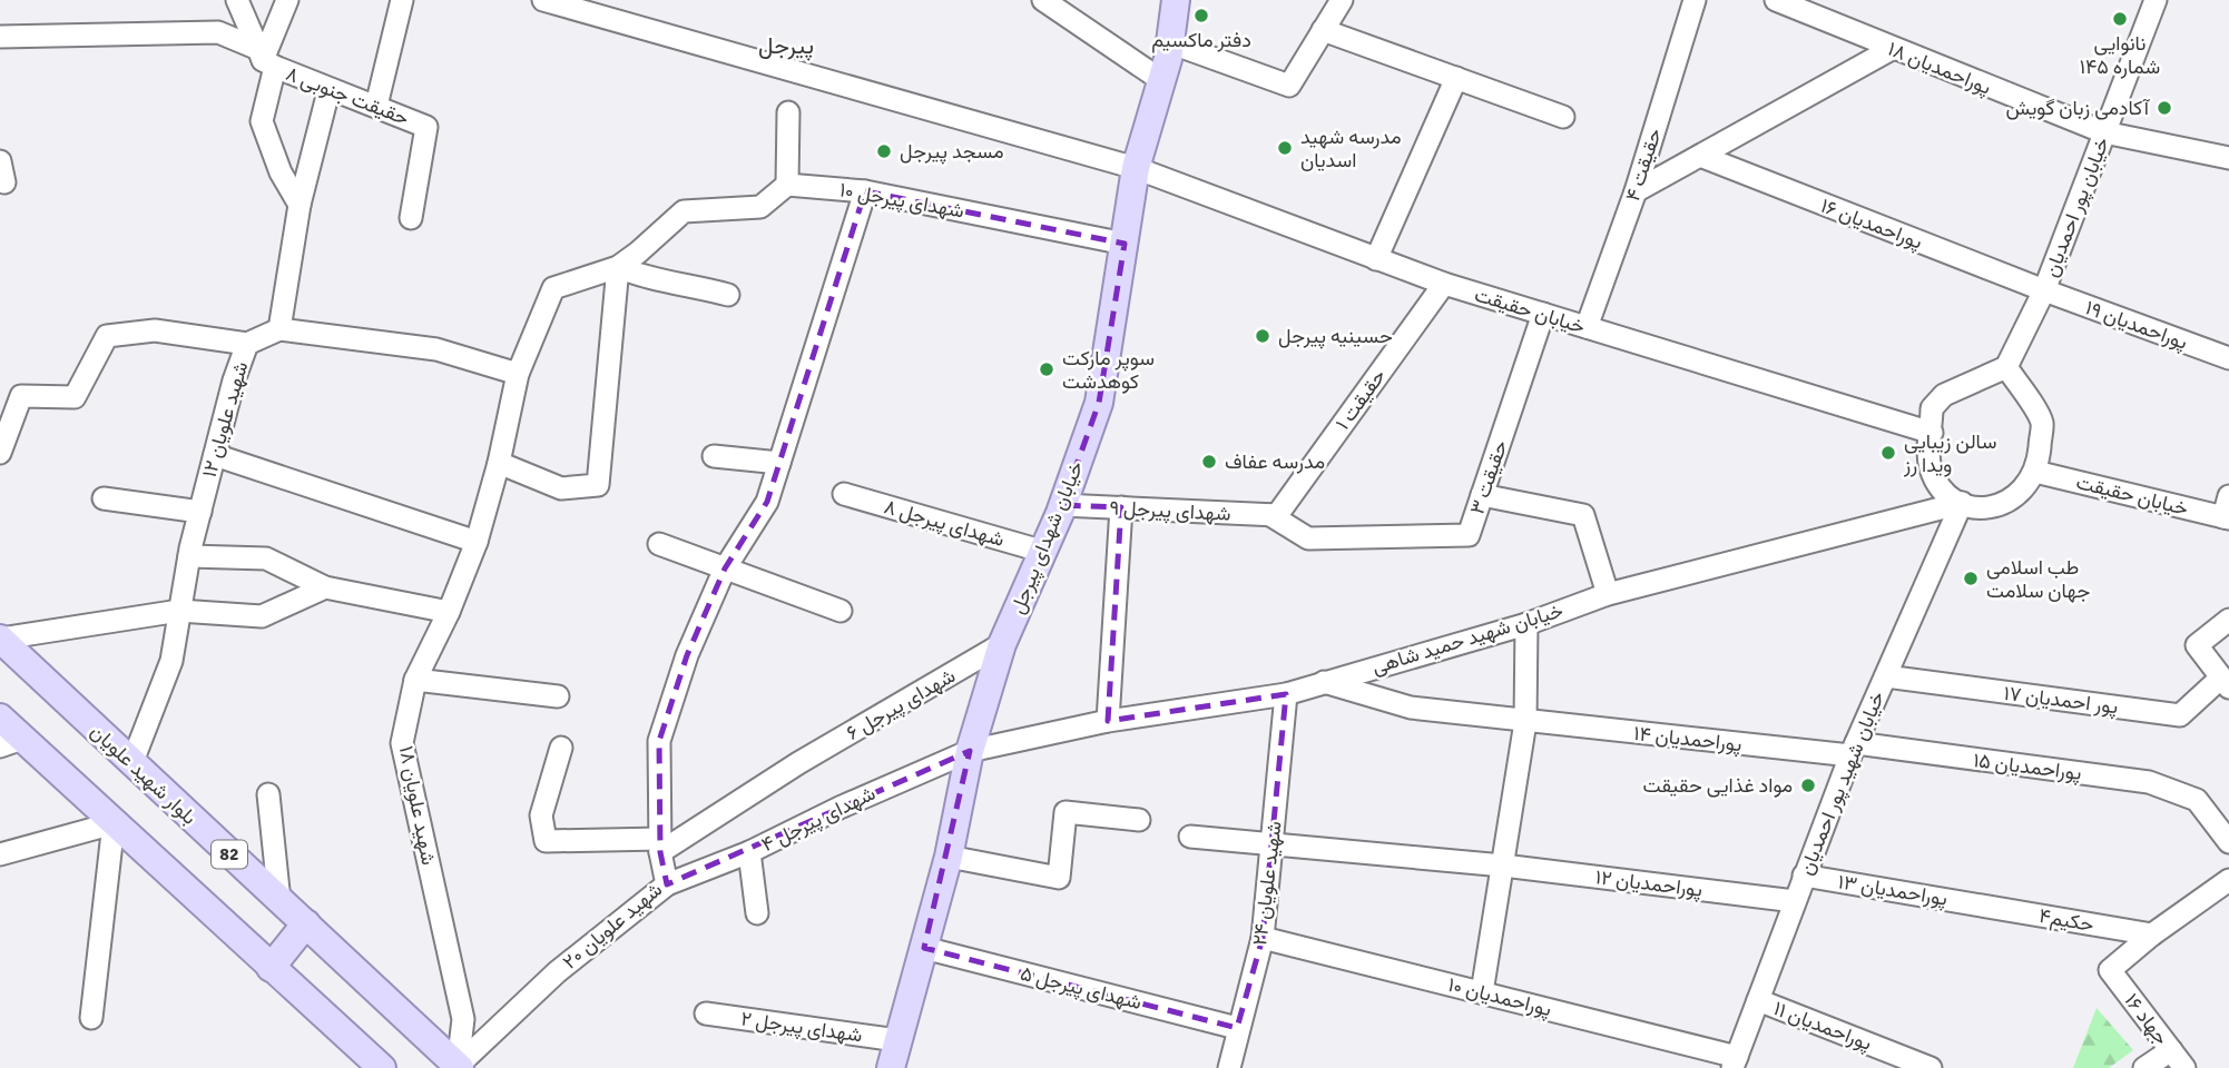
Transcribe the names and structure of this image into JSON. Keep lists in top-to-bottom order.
{
  "streets": {
    "main road": ["خیابان شهدای پیرجل", "بلوار شهید علویان", "82"],
    "street": [
      "پوراحمدیان ۱۸",
      "حقیقت جنوبی ۸",
      "حقیقت ۴",
      "شهدای پیرجل ۱۰",
      "خیابان پور احمدیان",
      "پوراحمدیان ۱۶",
      "خیابان حقیقت",
      "پوراحمدیان ۱۹",
      "حقیقت ۱",
      "شهید علویان ۱۲",
      "حقیقت ۳",
      "شهدای پیرجل ۹",
      "شهدای پیرجل ۸",
      "خیابان شهید حمید شاهی",
      "پور احمدیان ۱۷",
      "شهدای پیرجل ۶",
      "پوراحمدیان ۱۴",
      "پوراحمدیان ۱۵",
      "خیابان شهید پور احمدیان",
      "شهید علویان ۱۸",
      "شهدای پیرجل ۴",
      "شهید علویان ۲۴",
      "پوراحمدیان ۱۲",
      "پوراحمدیان ۱۳",
      "حکیم۴",
      "شهید علویان ۲۰",
      "شهدای پیرجل ۵",
      "پوراحمدیان ۱۰",
      "جهاد ۱۶",
      "پوراحمدیان ۱۱",
      "شهدای پیرجل ۲"
    ]
  },
  "crossings": [
    ["پوراحمدیان ۱۸", "خیابان پور احمدیان"],
    ["حقیقت ۴", "خیابان حقیقت"],
    ["شهدای پیرجل ۱۰", "خیابان شهدای پیرجل"],
    ["شهدای پیرجل ۱۰", "شهید علویان ۱۸"],
    ["شهدای پیرجل ۱۰", "شهید علویان ۲۰"],
    ["خیابان پور احمدیان", "پوراحمدیان ۱۶"],
    ["خیابان پور احمدیان", "خیابان حقیقت"],
    ["خیابان پور احمدیان", "پوراحمدیان ۱۹"],
    ["خیابان پور احمدیان", "خیابان شهید حمید شاهی"],
    ["خیابان پور احمدیان", "خیابان شهید پور احمدیان"],
    ["پوراحمدیان ۱۶", "پوراحمدیان ۱۹"],
    ["خیابان حقیقت", "حقیقت ۱"],
    ["خیابان حقیقت", "حقیقت ۳"],
    ["خیابان حقیقت", "خیابان شهدای پیرجل"],
    ["خیابان حقیقت", "خیابان شهید حمید شاهی"],
    ["خیابان حقیقت", "خیابان شهید پور احمدیان"],
    ["حقیقت ۱", "حقیقت ۳"],
    ["حقیقت ۱", "شهدای پیرجل ۹"],
    ["شهید علویان ۱۲", "بلوار شهید علویان"],
    ["حقیقت ۳", "شهدای پیرجل ۹"],
    ["شهدای پیرجل ۹", "خیابان شهدای پیرجل"],
    ["شهدای پیرجل ۸", "خیابان شهدای پیرجل"],
    ["خیابان شهدای پیرجل", "خیابان شهید حمید شاهی"],
    ["خیابان شهدای پیرجل", "شهدای پیرجل ۶"],
    ["خیابان شهدای پیرجل", "شهدای پیرجل ۴"],
    ["خیابان شهدای پیرجل", "شهدای پیرجل ۵"],
    ["خیابان شهدای پیرجل", "شهدای پیرجل ۲"],
    ["خیابان شهید حمید شاهی", "پوراحمدیان ۱۴"],
    ["خیابان شهید حمید شاهی", "خیابان شهید پور احمدیان"],
    ["خیابان شهید حمید شاهی", "شهدای پیرجل ۴"],
    ["خیابان شهید حمید شاهی", "شهید علویان ۲۴"],
    ["پور احمدیان ۱۷", "خیابان شهید پور احمدیان"],
    ["شهدای پیرجل ۶", "شهید علویان ۲۰"],
    ["پوراحمدیان ۱۴", "پوراحمدیان ۱۵"],
    ["پوراحمدیان ۱۴", "خیابان شهید پور احمدیان"],
    ["پوراحمدیان ۱۵", "خیابان شهید پور احمدیان"],
    ["بلوار شهید علویان", "شهید علویان ۱۸"],
    ["بلوار شهید علویان", "شهید علویان ۲۰"],
    ["خیابان شهید پور احمدیان", "پوراحمدیان ۱۲"],
    ["خیابان شهید پور احمدیان", "پوراحمدیان ۱۳"],
    ["خیابان شهید پور احمدیان", "پوراحمدیان ۱۰"],
    ["خیابان شهید پور احمدیان", "پوراحمدیان ۱۱"],
    ["شهید علویان ۱۸", "شهید علویان ۲۰"],
    ["شهدای پیرجل ۴", "شهید علویان ۲۰"],
    ["شهید علویان ۲۴", "پوراحمدیان ۱۲"],
    ["شهید علویان ۲۴", "شهدای پیرجل ۵"],
    ["شهید علویان ۲۴", "پوراحمدیان ۱۰"],
    ["پوراحمدیان ۱۳", "حکیم۴"],
    ["حکیم۴", "جهاد ۱۶"]
  ],
  "districts": ["پیرجل"],
  "places": [
    "دفتر ماکسیم",
    "نانوایی شماره ۱۴۵",
    "آکادمی زبان گویش",
    "مدرسه شهید اسدیان",
    "مسجد پیرجل",
    "حسینیه پیرجل",
    "سوپر مارکت کوهدشت",
    "سالن زیبایی ویدا رز",
    "مدرسه عفاف",
    "طب اسلامی جهان سلامت",
    "مواد غذایی حقیقت"
  ]
}
